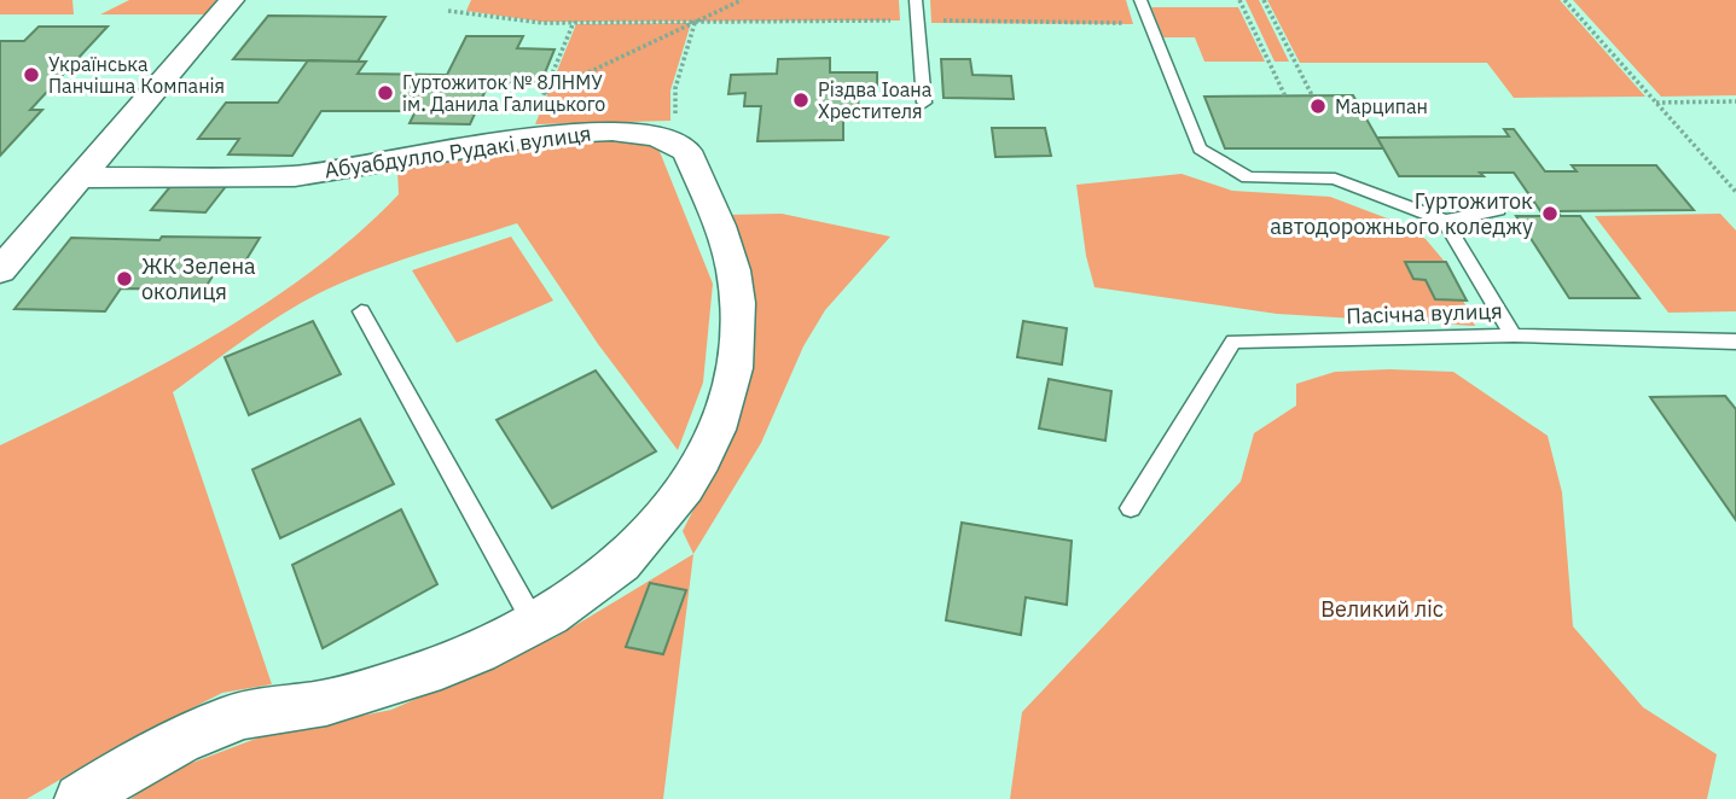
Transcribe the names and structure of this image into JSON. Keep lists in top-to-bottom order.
{
  "streets": {
    "street": ["Абуабдулло Рудакі вулиця"],
    "lane": ["Пасічна вулиця"]
  },
  "parks": ["Великий ліс"],
  "places": [
    "Українська Панчішна Компанія",
    "Гуртожиток № 8ЛНМУ ім. Данила Галицького",
    "Різдва Іоана Хрестителя",
    "Марципан",
    "Гуртожиток автодорожнього коледжу",
    "ЖК Зелена околиця"
  ]
}
